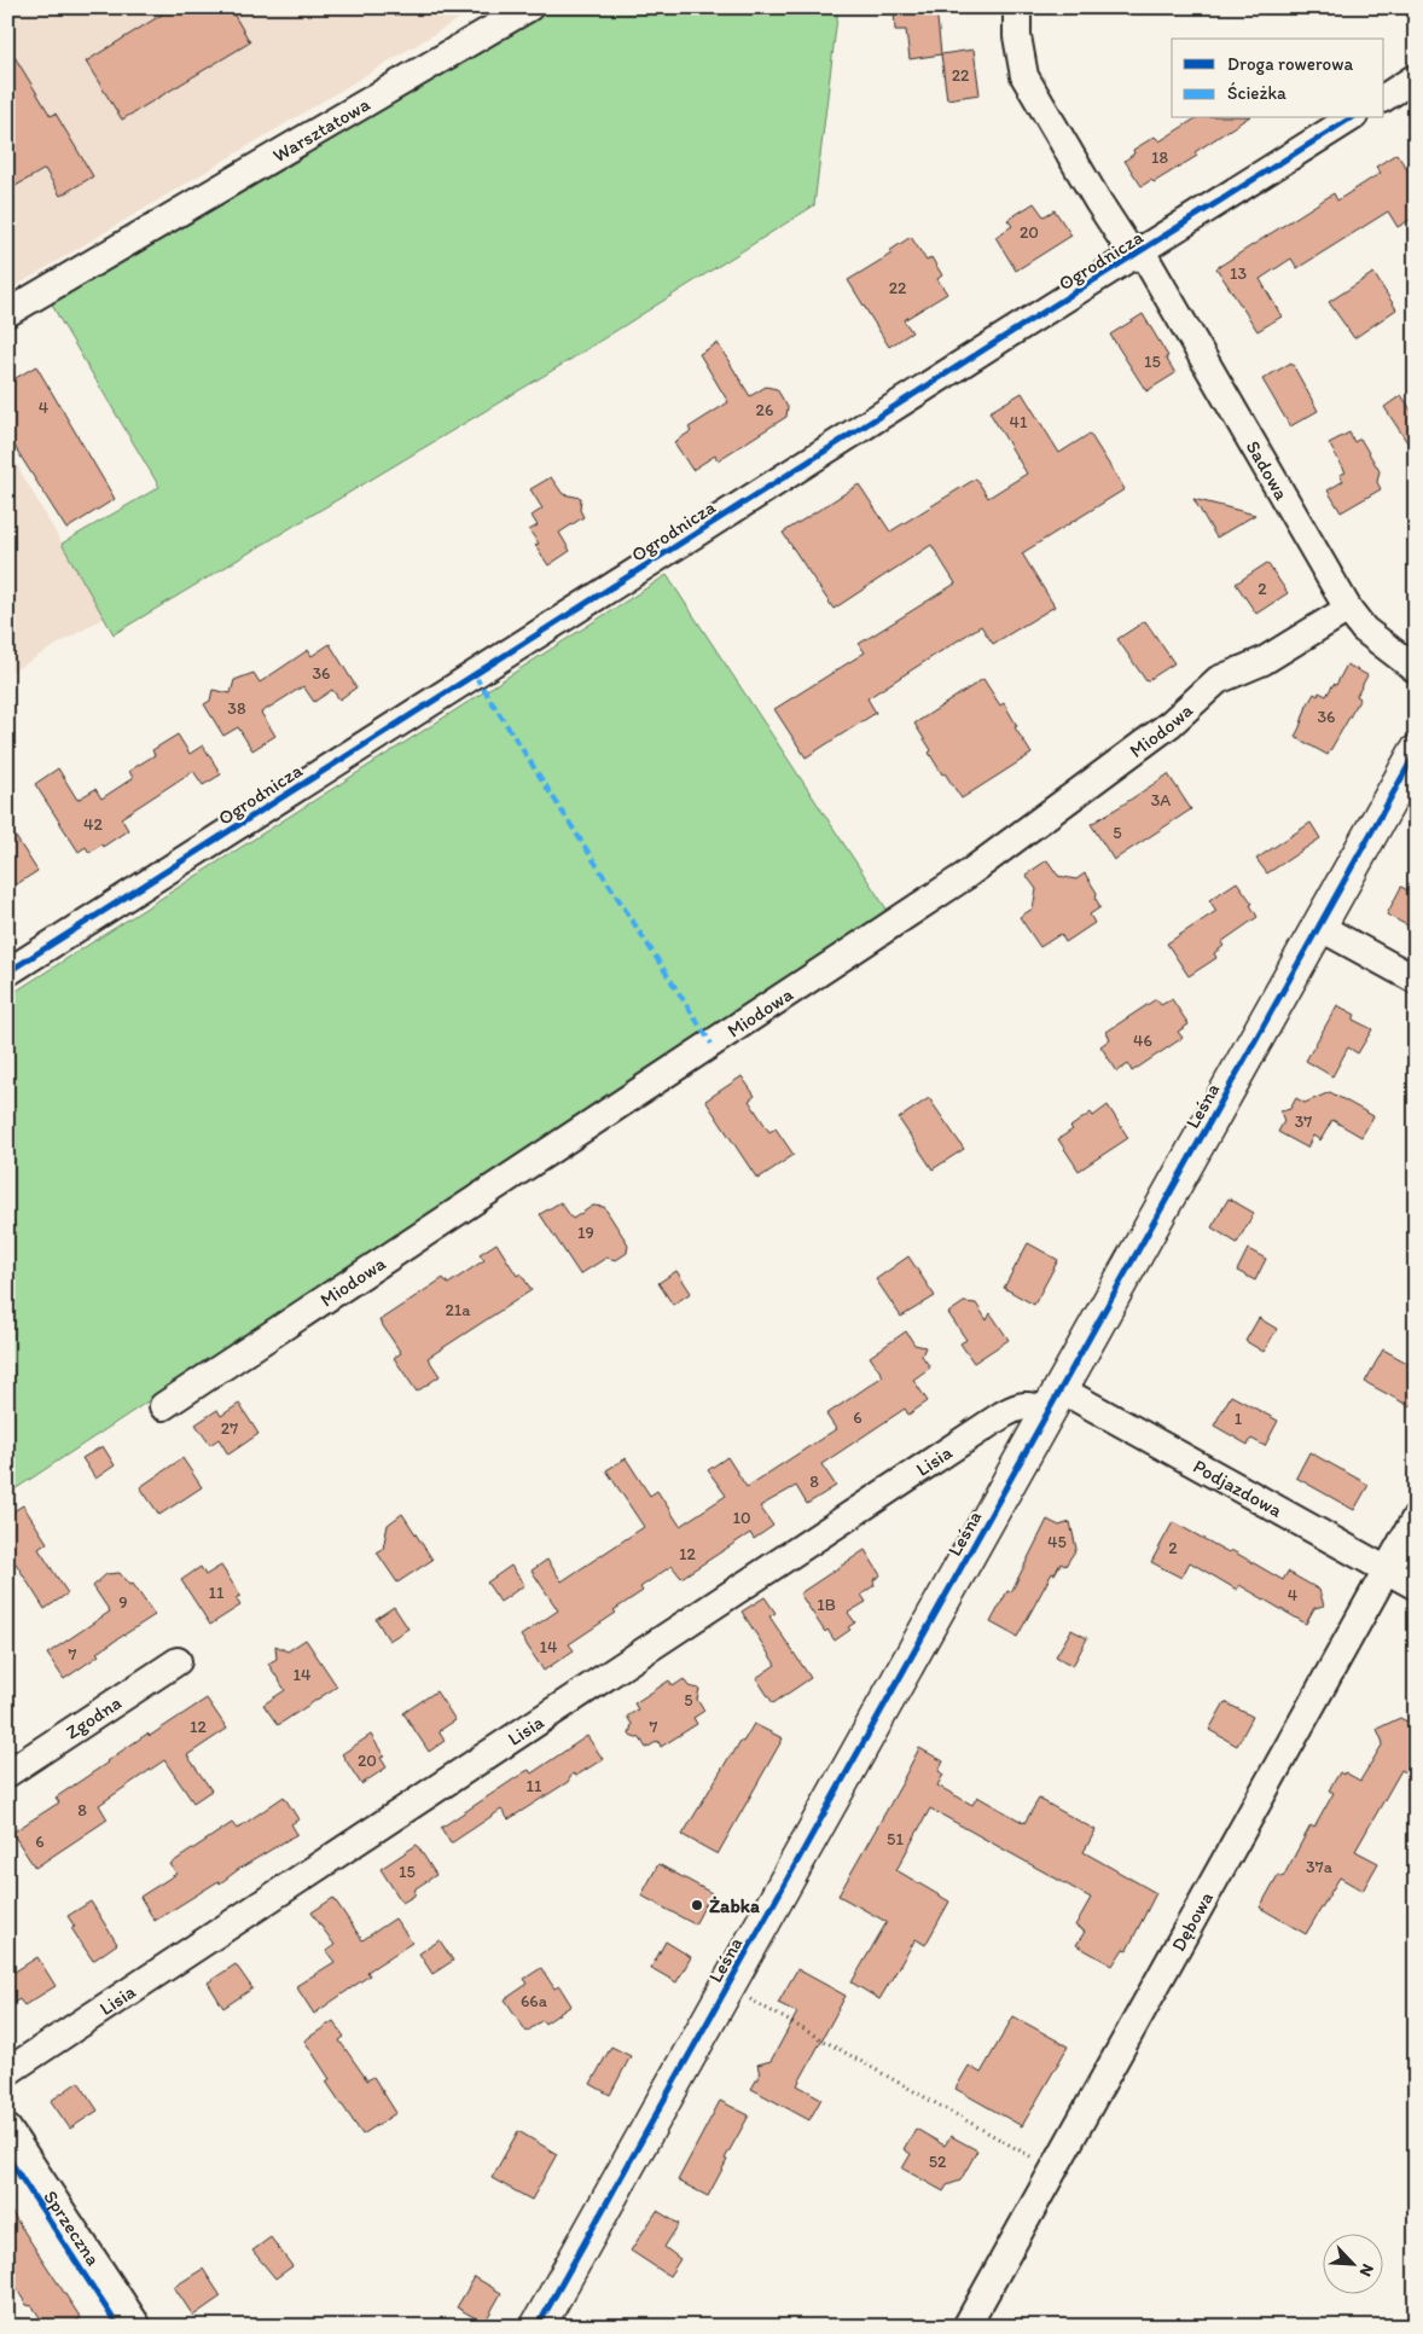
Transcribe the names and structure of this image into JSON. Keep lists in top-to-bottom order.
{
  "streets": {
    "street": [
      "Warsztatowa",
      "Ogrodnicza",
      "Sadowa",
      "Miodowa",
      "Leśna",
      "Lisia",
      "Podjazdowa",
      "Zgodna",
      "Dębowa",
      "Sprzeczna"
    ]
  },
  "crossings": [
    ["Ogrodnicza", "Sadowa"],
    ["Sadowa", "Miodowa"],
    ["Leśna", "Lisia"],
    ["Leśna", "Podjazdowa"],
    ["Lisia", "Podjazdowa"],
    ["Podjazdowa", "Dębowa"]
  ],
  "places": ["Żabka"],
  "house_numbers": [
    "22",
    "18",
    "20",
    "13",
    "22",
    "15",
    "4",
    "26",
    "41",
    "2",
    "36",
    "38",
    "36",
    "3A",
    "42",
    "5",
    "46",
    "37",
    "19",
    "21a",
    "6",
    "1",
    "27",
    "8",
    "10",
    "45",
    "2",
    "12",
    "11",
    "4",
    "9",
    "1B",
    "14",
    "7",
    "14",
    "5",
    "12",
    "7",
    "20",
    "11",
    "8",
    "51",
    "6",
    "37a",
    "15",
    "66a",
    "52"
  ],
  "legend": ["Droga rowerowa", "Ścieżka"],
  "north": "bottom right"
}
